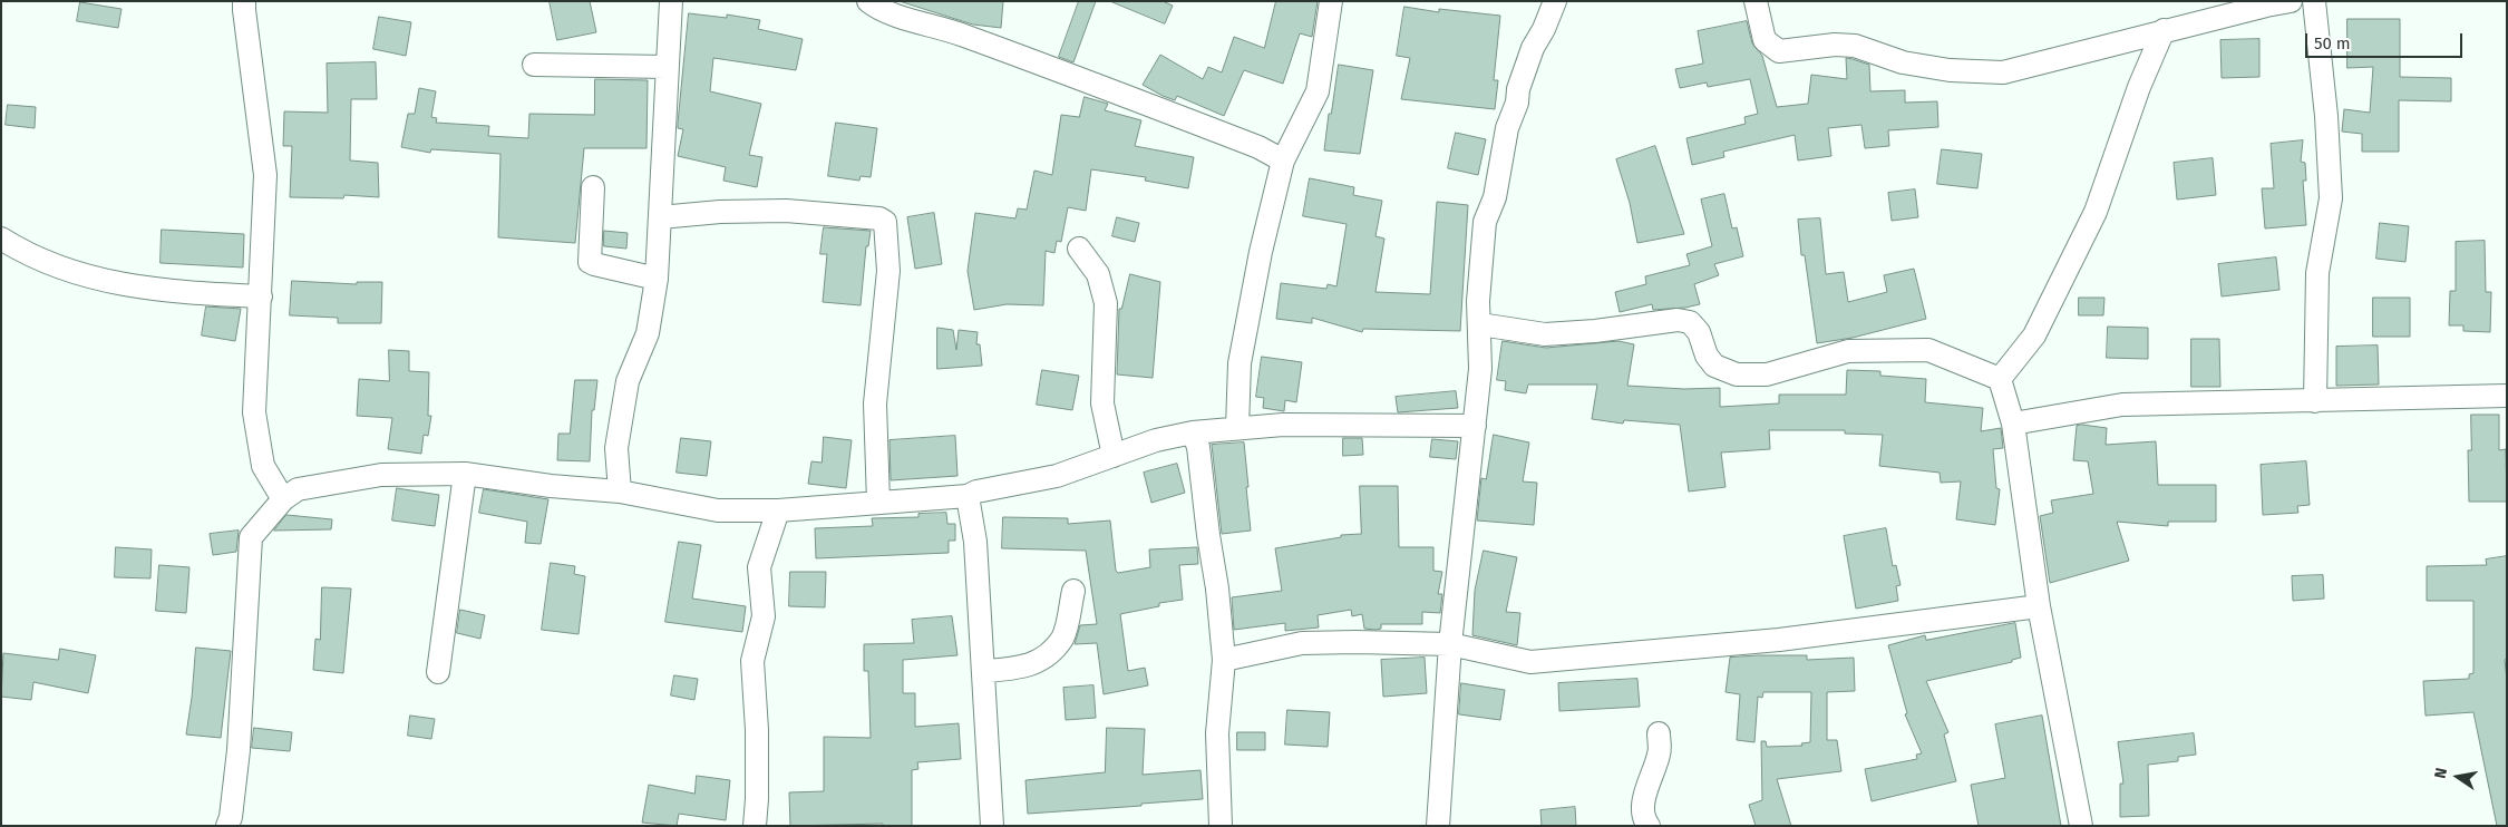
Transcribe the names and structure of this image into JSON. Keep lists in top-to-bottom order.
{
  "scale_bar": "50 m",
  "north": "left"
}
